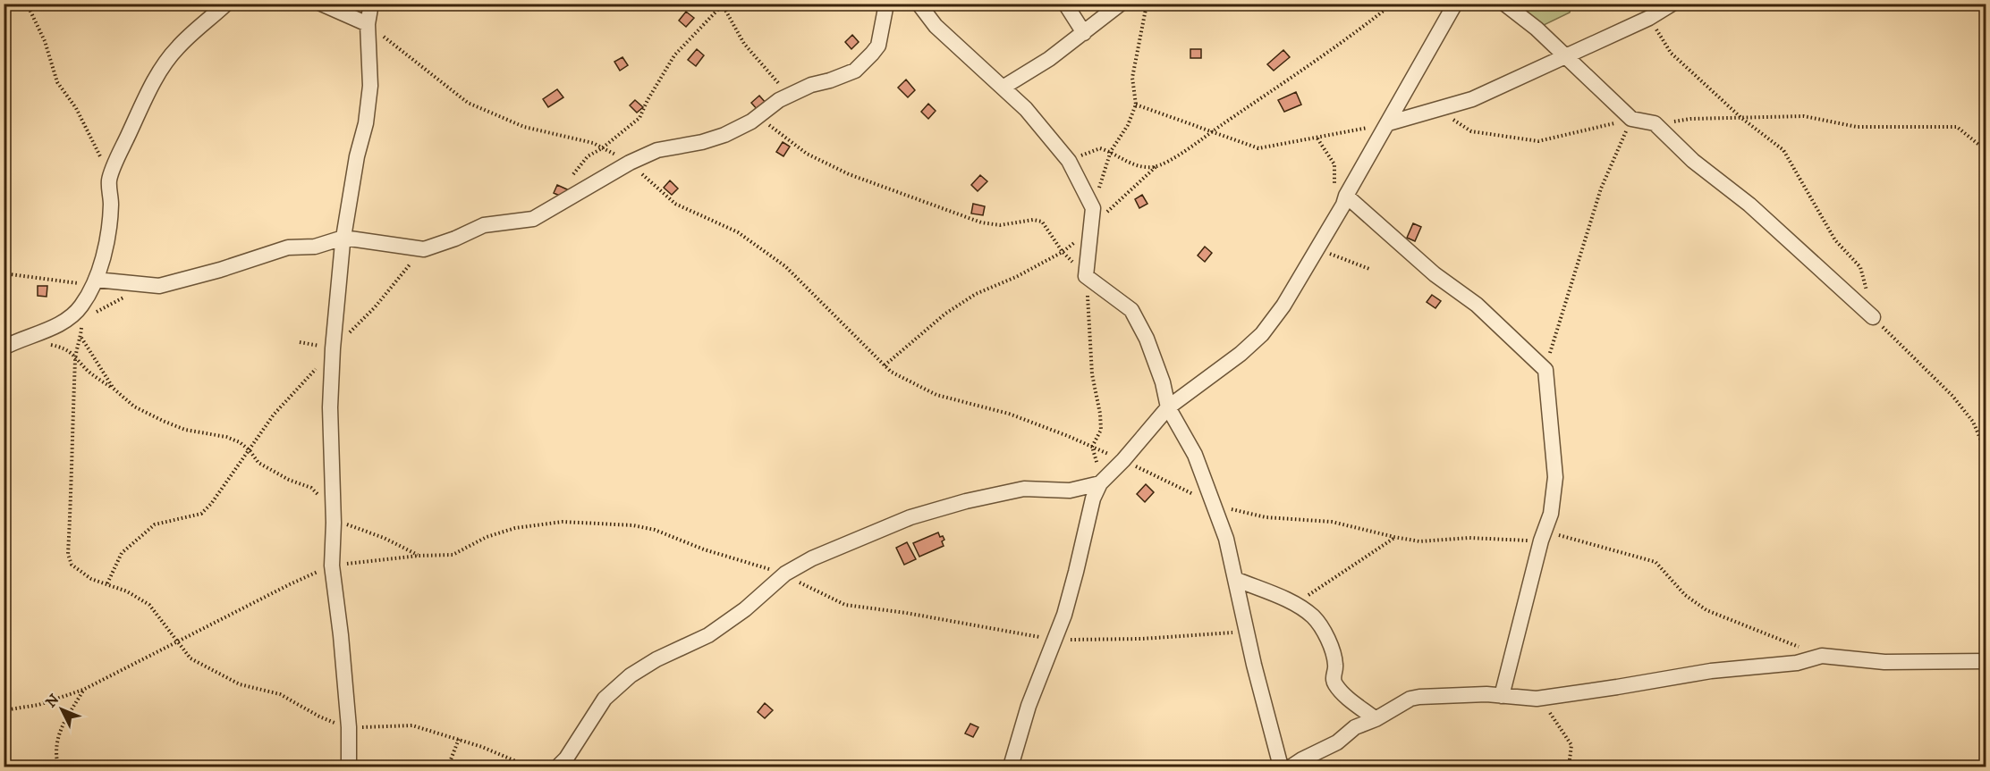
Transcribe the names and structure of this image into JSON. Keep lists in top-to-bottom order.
{
  "north": "top left"
}
